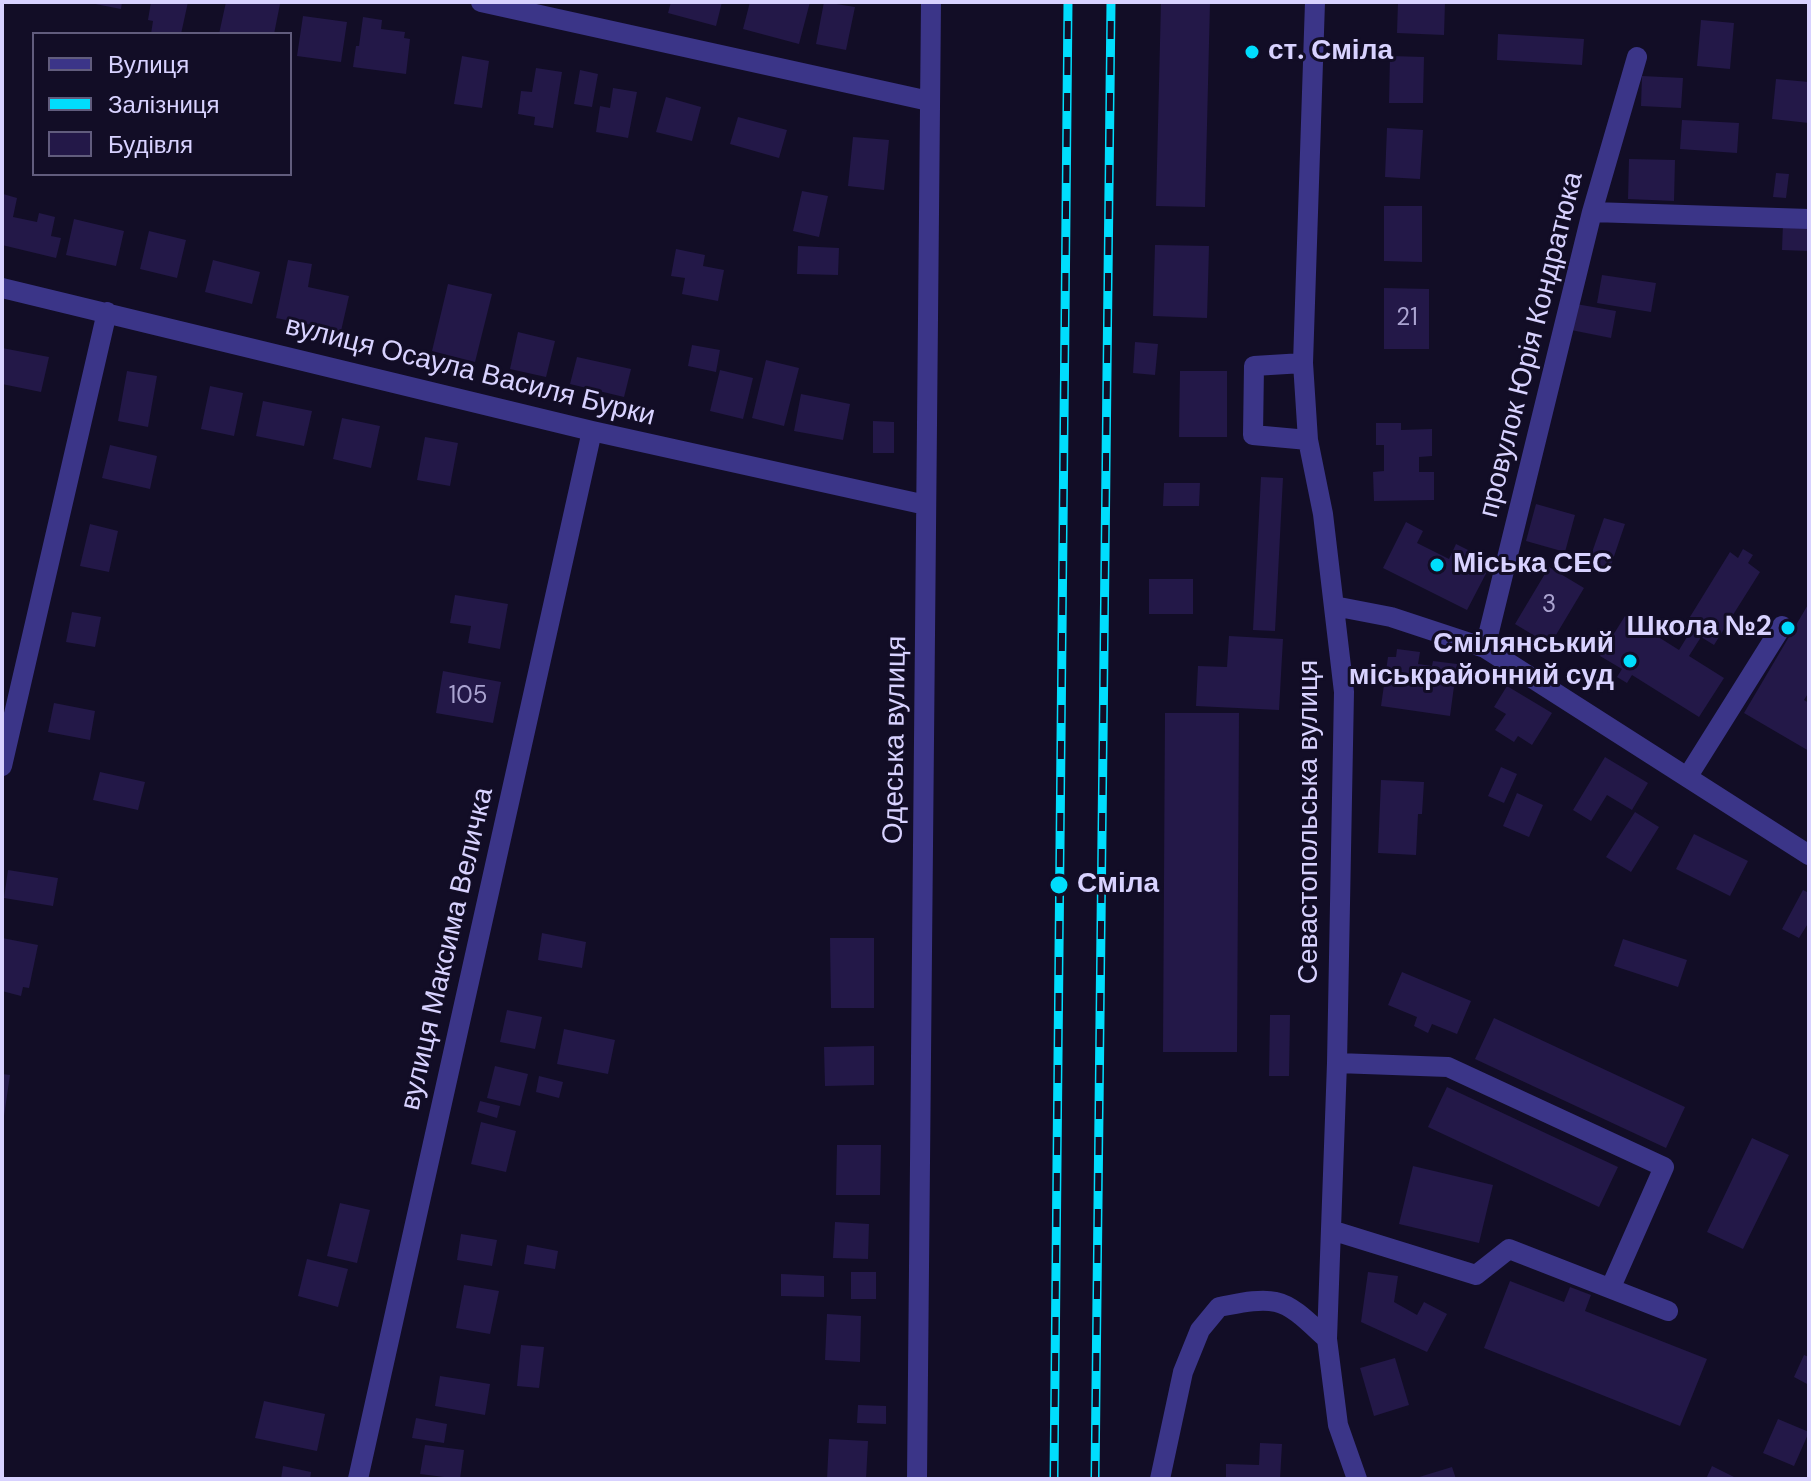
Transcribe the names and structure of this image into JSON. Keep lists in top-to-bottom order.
{
  "streets": {
    "street": [
      "провулок Юрія Кондратюка",
      "вулиця Осаула Василя Бурки",
      "Одеська вулиця",
      "Севастопольська вулиця",
      "вулиця Максима Величка"
    ]
  },
  "crossings": [
    ["вулиця Осаула Василя Бурки", "Одеська вулиця"],
    ["вулиця Осаула Василя Бурки", "вулиця Максима Величка"]
  ],
  "places": [
    "ст. Сміла",
    "Міська СЕС",
    "Школа №2",
    "Смілянський міськрайонний суд",
    "Сміла"
  ],
  "house_numbers": ["21", "3", "105"],
  "legend": ["Вулиця", "Залізниця", "Будівля"]
}
